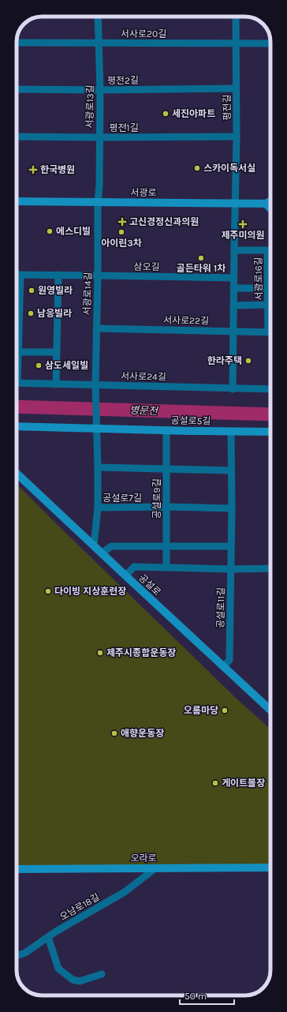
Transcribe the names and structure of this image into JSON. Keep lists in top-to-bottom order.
{
  "streets": {
    "street": [
      "서사로20길",
      "평전2길",
      "서광로13길",
      "평전길",
      "평전1길",
      "서광로",
      "삼오길",
      "서광로16길",
      "서광로14길",
      "서사로22길",
      "서사로24길",
      "공설로5길",
      "공설로7길",
      "공설로9길",
      "공설로",
      "공설로11길",
      "오라로",
      "오남로18길"
    ]
  },
  "crossings": [
    ["서사로20길", "서광로13길"],
    ["서사로20길", "평전길"],
    ["평전2길", "서광로13길"],
    ["평전2길", "평전길"],
    ["서광로13길", "평전1길"],
    ["서광로13길", "서광로"],
    ["서광로13길", "서광로14길"],
    ["평전길", "평전1길"],
    ["평전길", "서광로"],
    ["서광로", "서광로14길"],
    ["삼오길", "서광로14길"],
    ["서광로14길", "서사로22길"],
    ["서광로14길", "서사로24길"],
    ["서광로14길", "공설로5길"],
    ["서광로14길", "공설로7길"],
    ["공설로5길", "공설로7길"],
    ["공설로5길", "공설로9길"],
    ["공설로5길", "공설로11길"],
    ["공설로7길", "공설로9길"],
    ["공설로7길", "공설로"],
    ["공설로", "공설로11길"],
    ["오라로", "오남로18길"]
  ],
  "water": ["병문천"],
  "places": {
    "other": [
      "세진아파트",
      "스카이독서실",
      "에스디빌",
      "아이린3차",
      "골든타워 1차",
      "원영빌라",
      "남응빌라",
      "한라주택",
      "삼도세일빌",
      "다이빙 지상훈련장",
      "제주시종합운동장",
      "오름마당",
      "애향운동장",
      "게이트볼장"
    ],
    "health": ["한국병원", "고신경정신과의원", "제주미의원"]
  },
  "scale_bar": "50 m"
}
